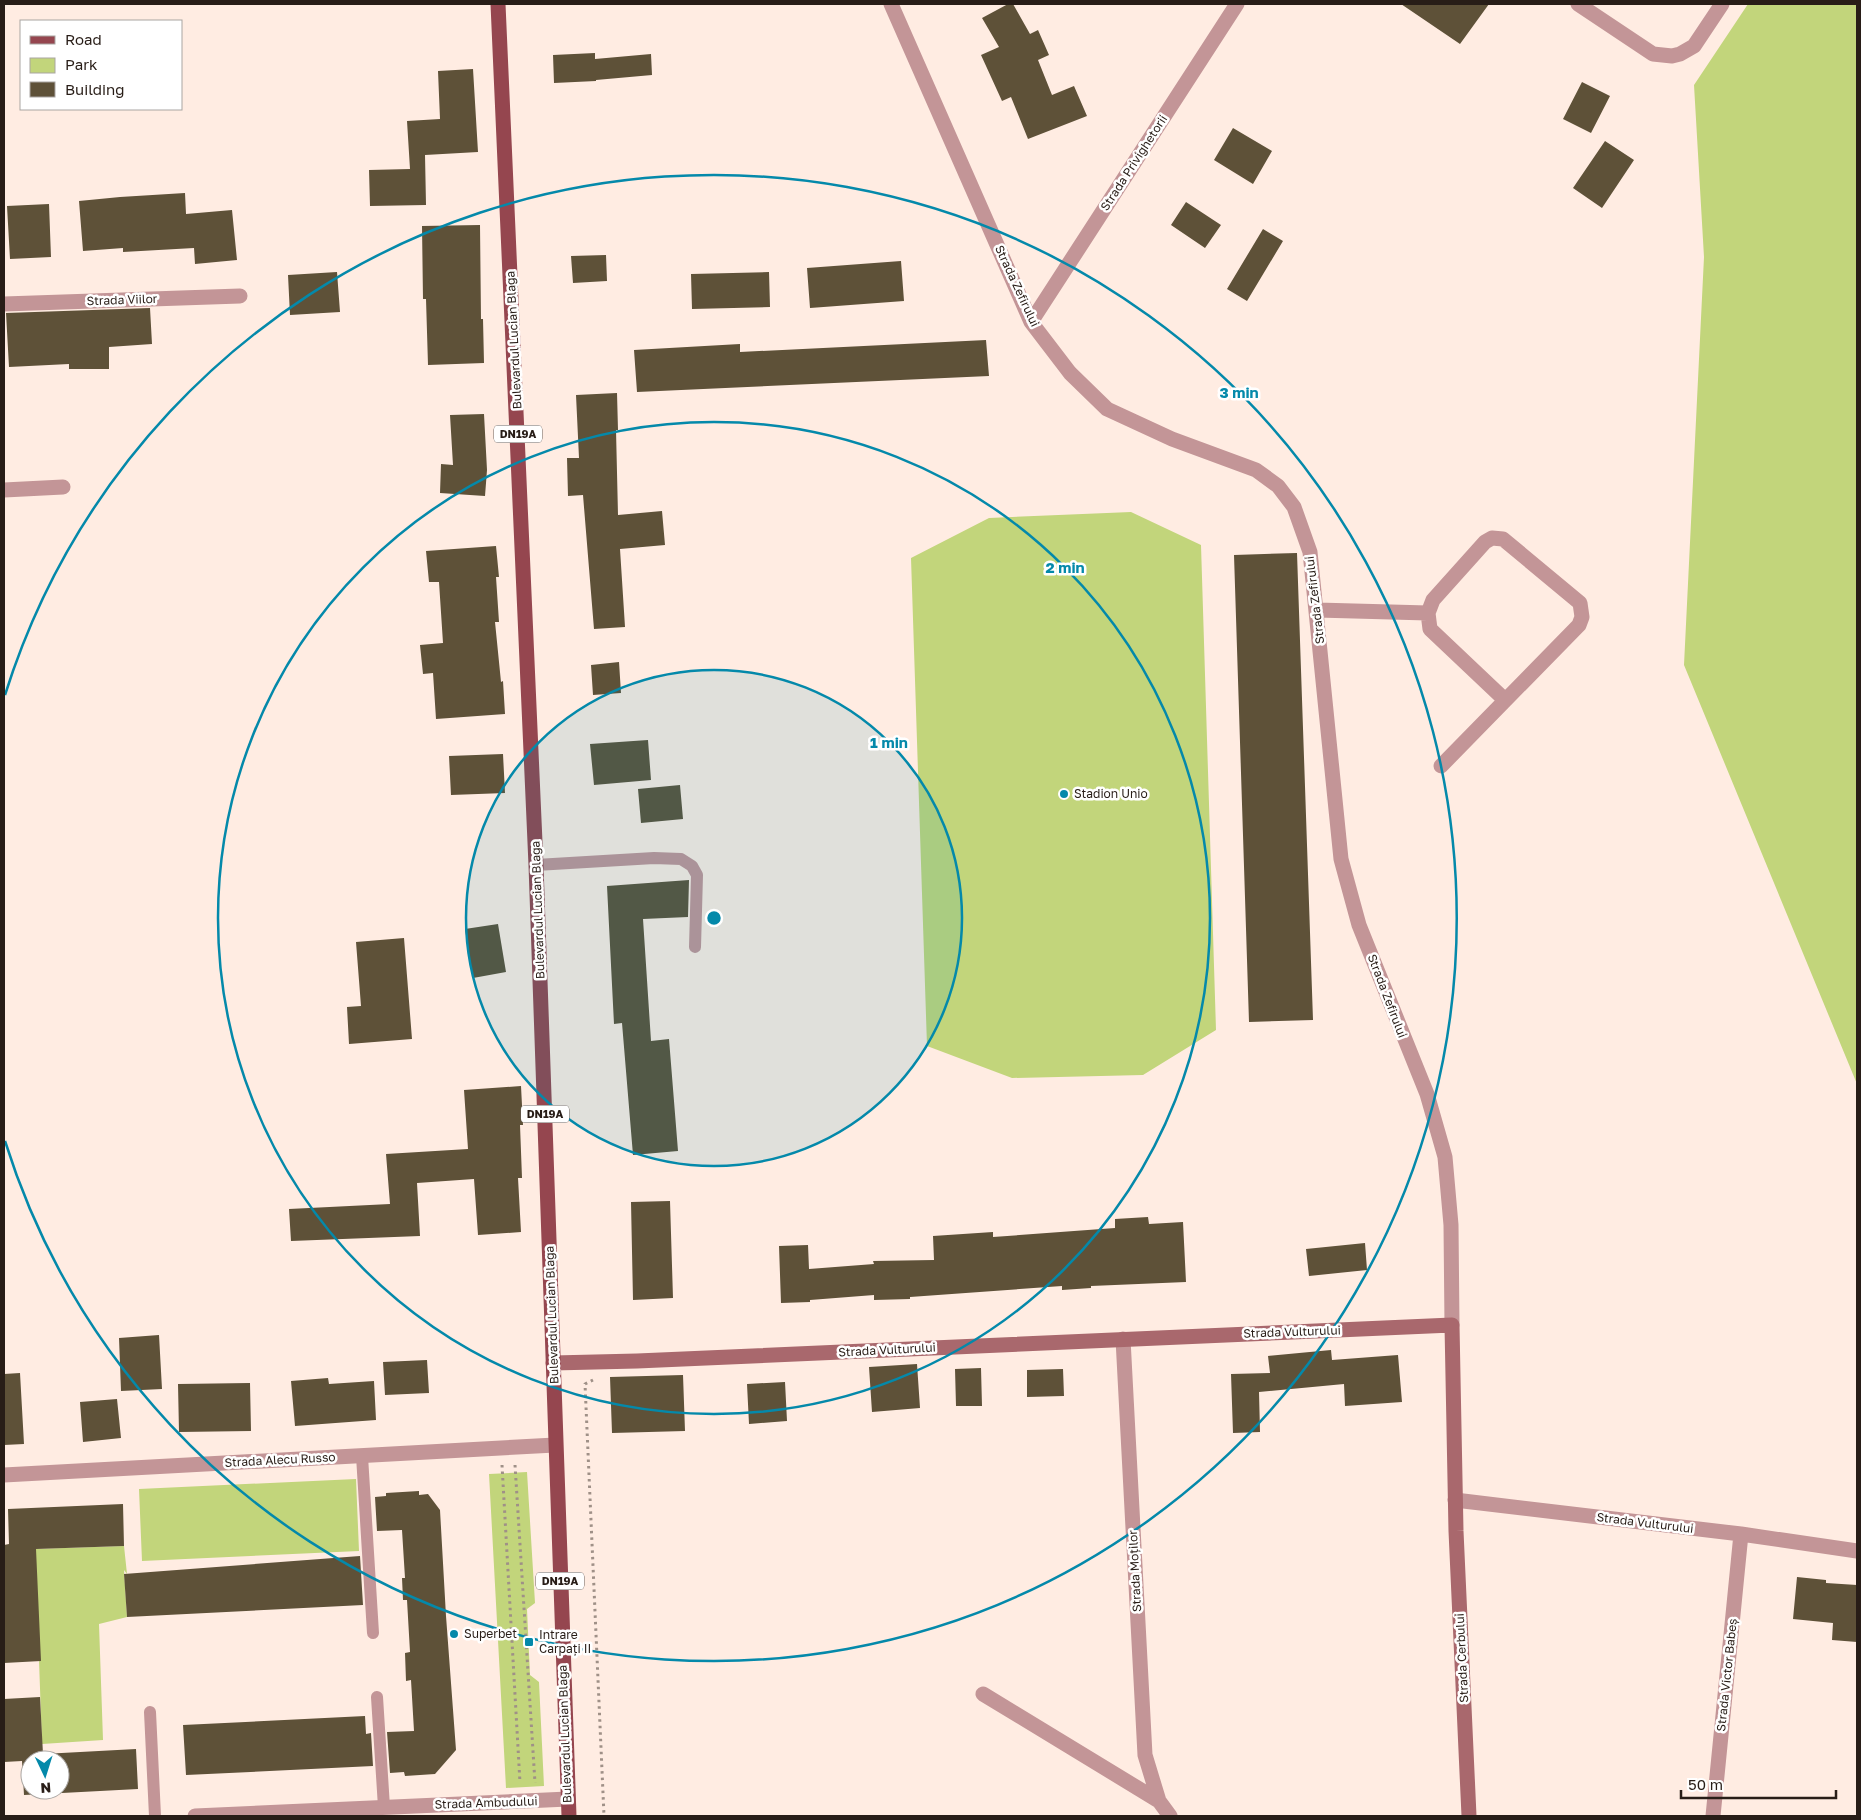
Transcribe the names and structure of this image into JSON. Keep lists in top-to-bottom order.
{
  "streets": {
    "main road": ["Bulevardul Lucian Blaga", "DN19A"],
    "street": [
      "Strada Privighetorii",
      "Strada Zefirului",
      "Strada Viilor",
      "Strada Vulturului",
      "Strada Alecu Russo",
      "Strada Moților",
      "Strada Cerbului",
      "Strada Victor Babeș",
      "Strada Ambudului"
    ]
  },
  "crossings": [
    ["Strada Privighetorii", "Strada Zefirului"],
    ["Strada Zefirului", "Strada Vulturului"],
    ["Bulevardul Lucian Blaga", "Strada Vulturului"],
    ["Bulevardul Lucian Blaga", "Strada Alecu Russo"],
    ["Bulevardul Lucian Blaga", "Strada Ambudului"],
    ["Strada Vulturului", "Strada Moților"],
    ["Strada Vulturului", "Strada Cerbului"],
    ["Strada Vulturului", "Strada Victor Babeș"]
  ],
  "places": {
    "other": ["Stadion Unio", "Superbet"],
    "transit": ["Intrare Carpați II"]
  },
  "legend": ["Road", "Park", "Building"],
  "scale_bar": "50 m",
  "north": "bottom",
  "rings": ["3 min", "2 min", "1 min"]
}
